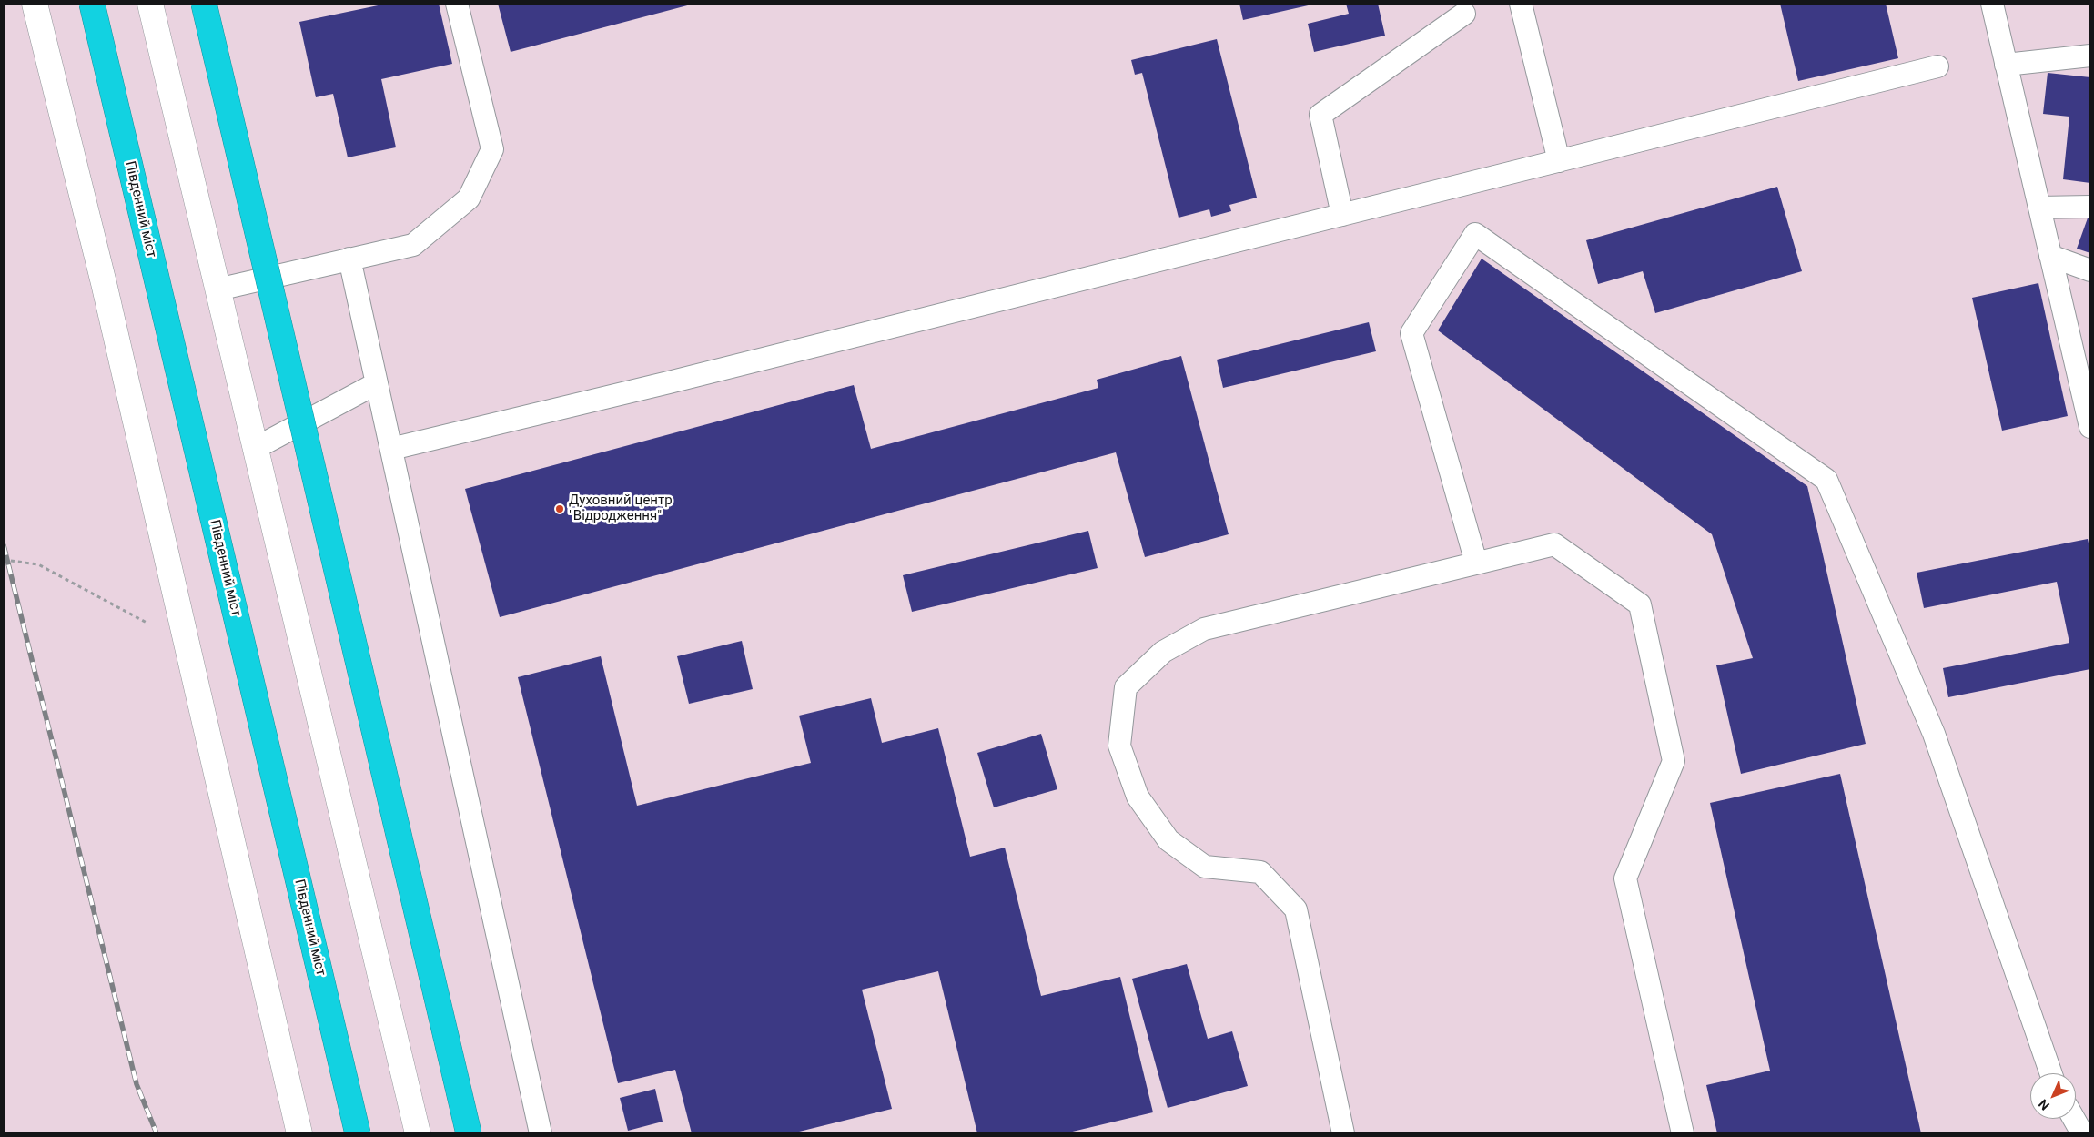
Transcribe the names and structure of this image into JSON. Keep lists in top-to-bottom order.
{
  "streets": {
    "highway": ["Південний міст"]
  },
  "places": ["Духовний центр \"Відродження\""],
  "north": "bottom left"
}
